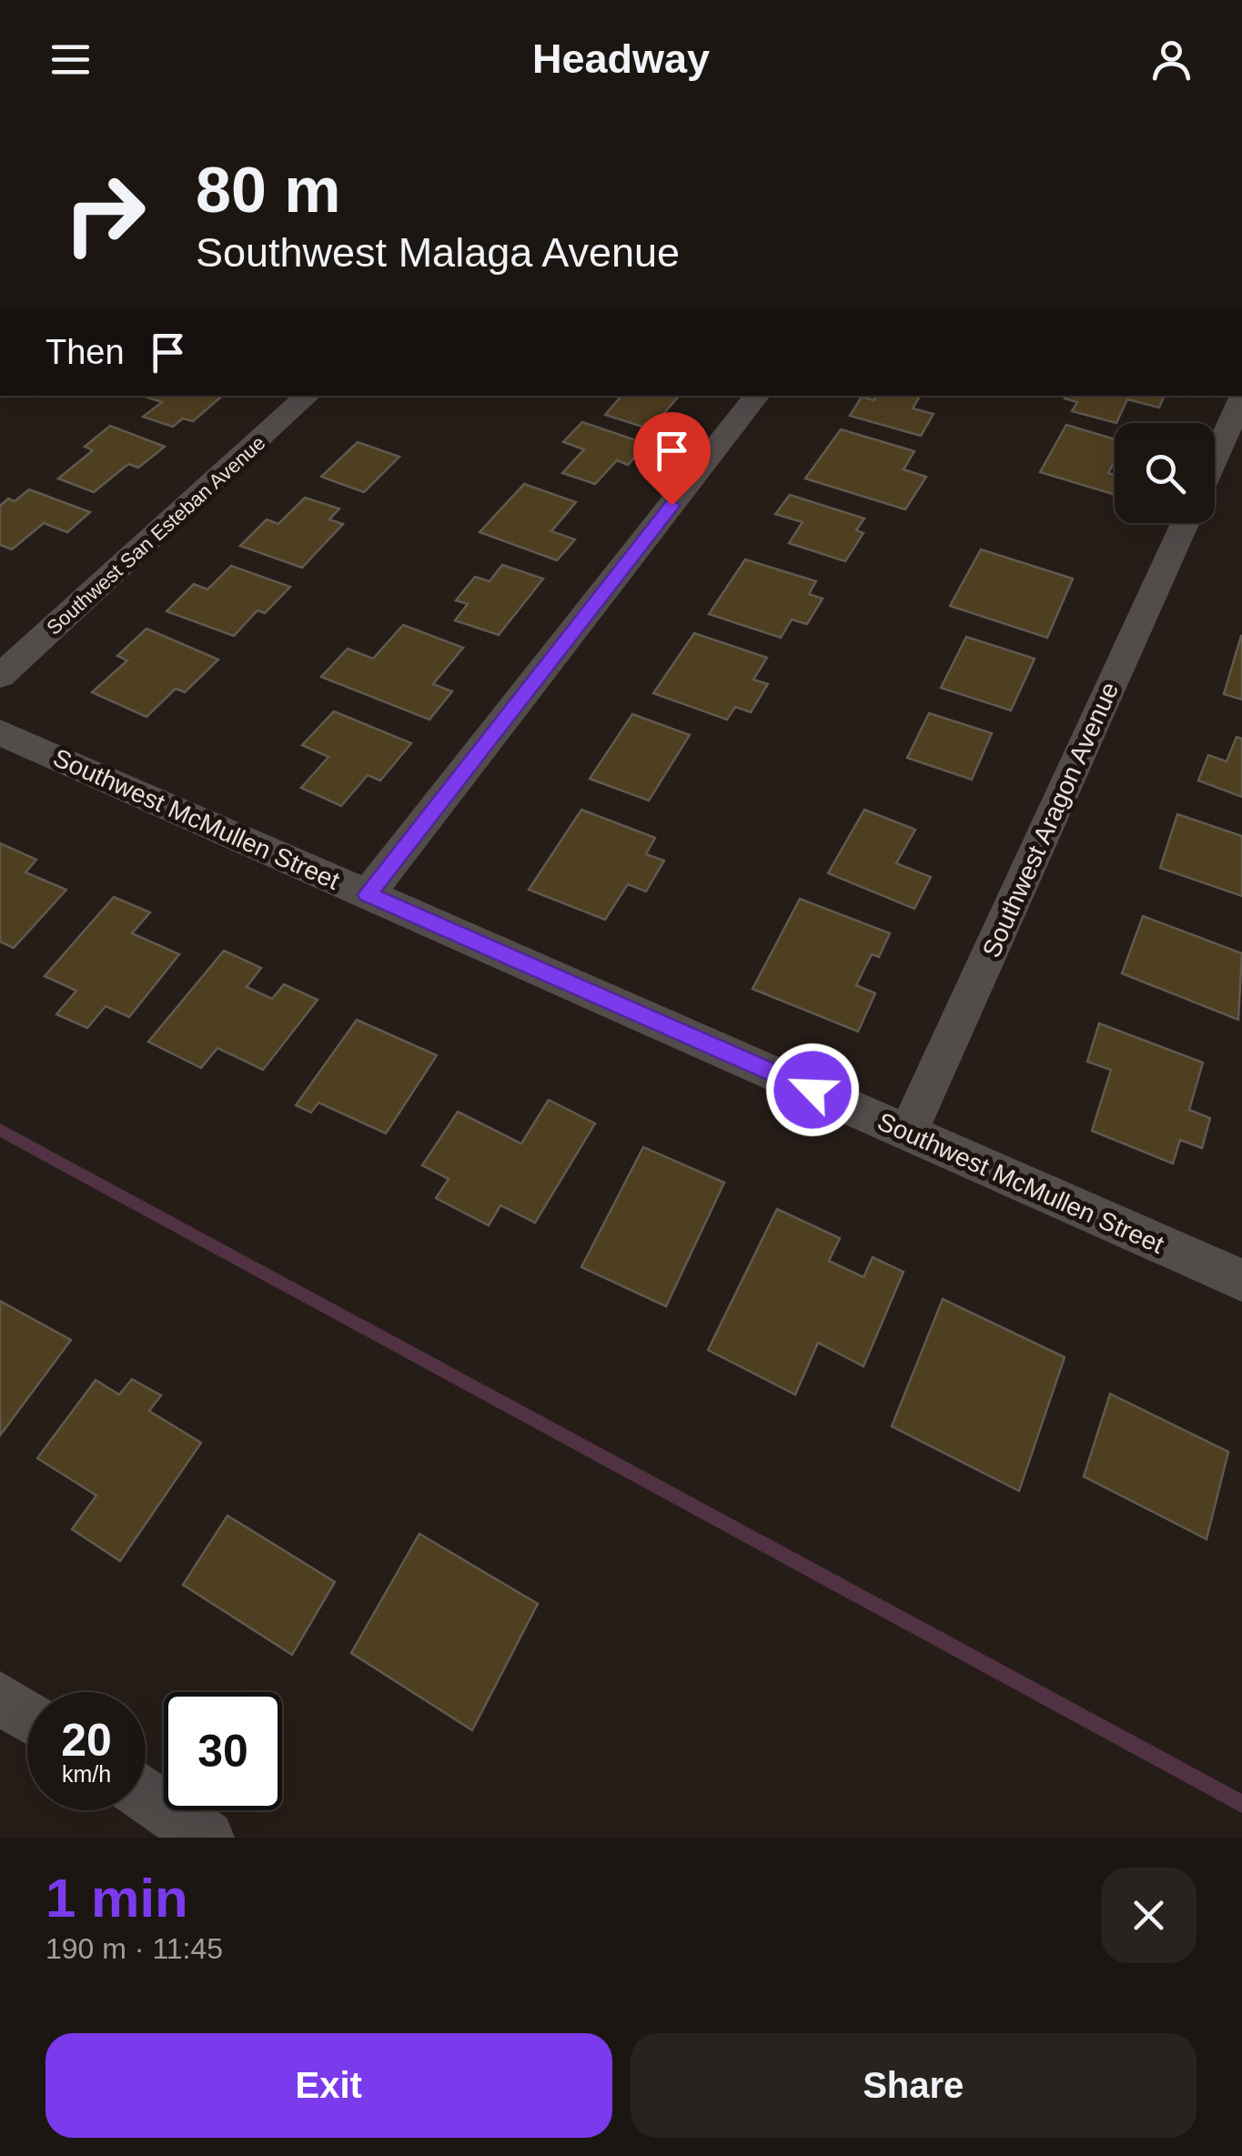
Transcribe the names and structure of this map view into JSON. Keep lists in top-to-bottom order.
{
  "streets": {
    "street": ["Southwest San Esteban Avenue", "Southwest McMullen Street", "Southwest Aragon Avenue"]
  },
  "crossings": [
    ["Southwest McMullen Street", "Southwest Aragon Avenue"]
  ],
  "page": {
    "header": "Headway",
    "turn": ["80 m", "Southwest Malaga Avenue"],
    "then": "Then",
    "speed": "20 km/h",
    "limit": "30",
    "heading": ["1 min", "190 m · 11:45"],
    "buttons": ["Exit", "Share"]
  }
}
